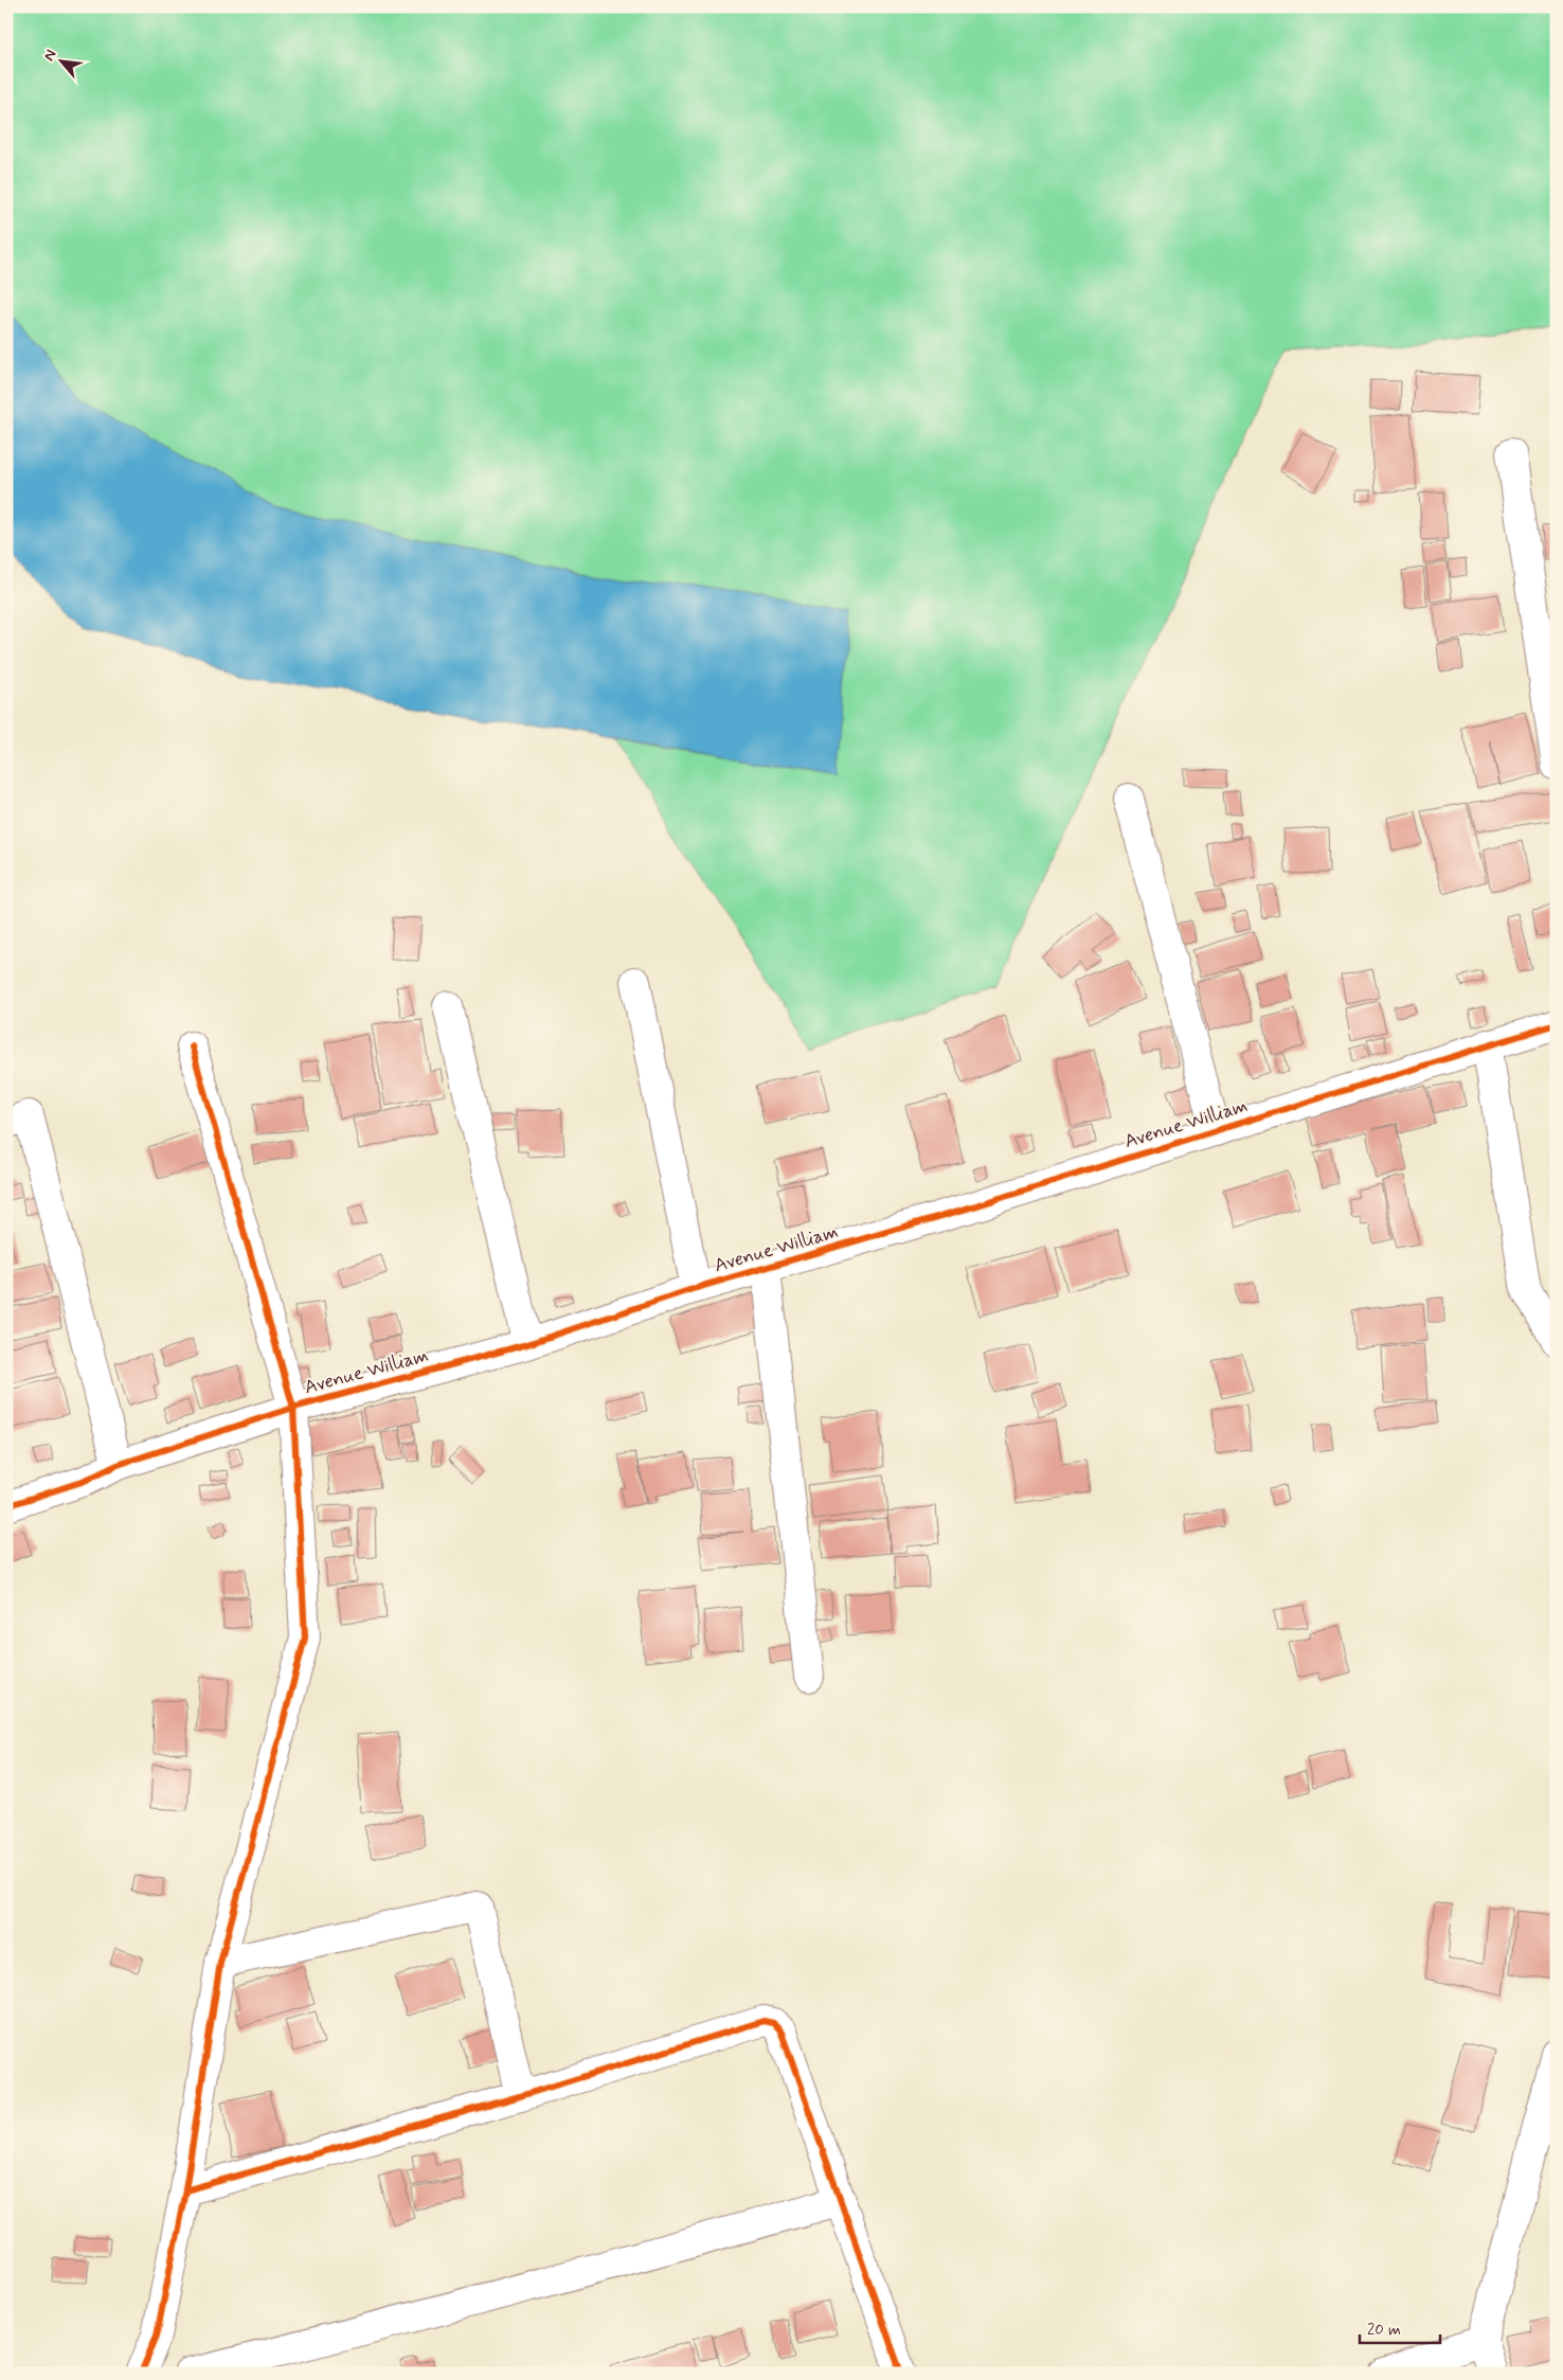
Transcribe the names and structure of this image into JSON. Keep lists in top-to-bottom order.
{
  "streets": {
    "street": ["Avenue William"]
  },
  "scale_bar": "20 m",
  "north": "top left"
}
